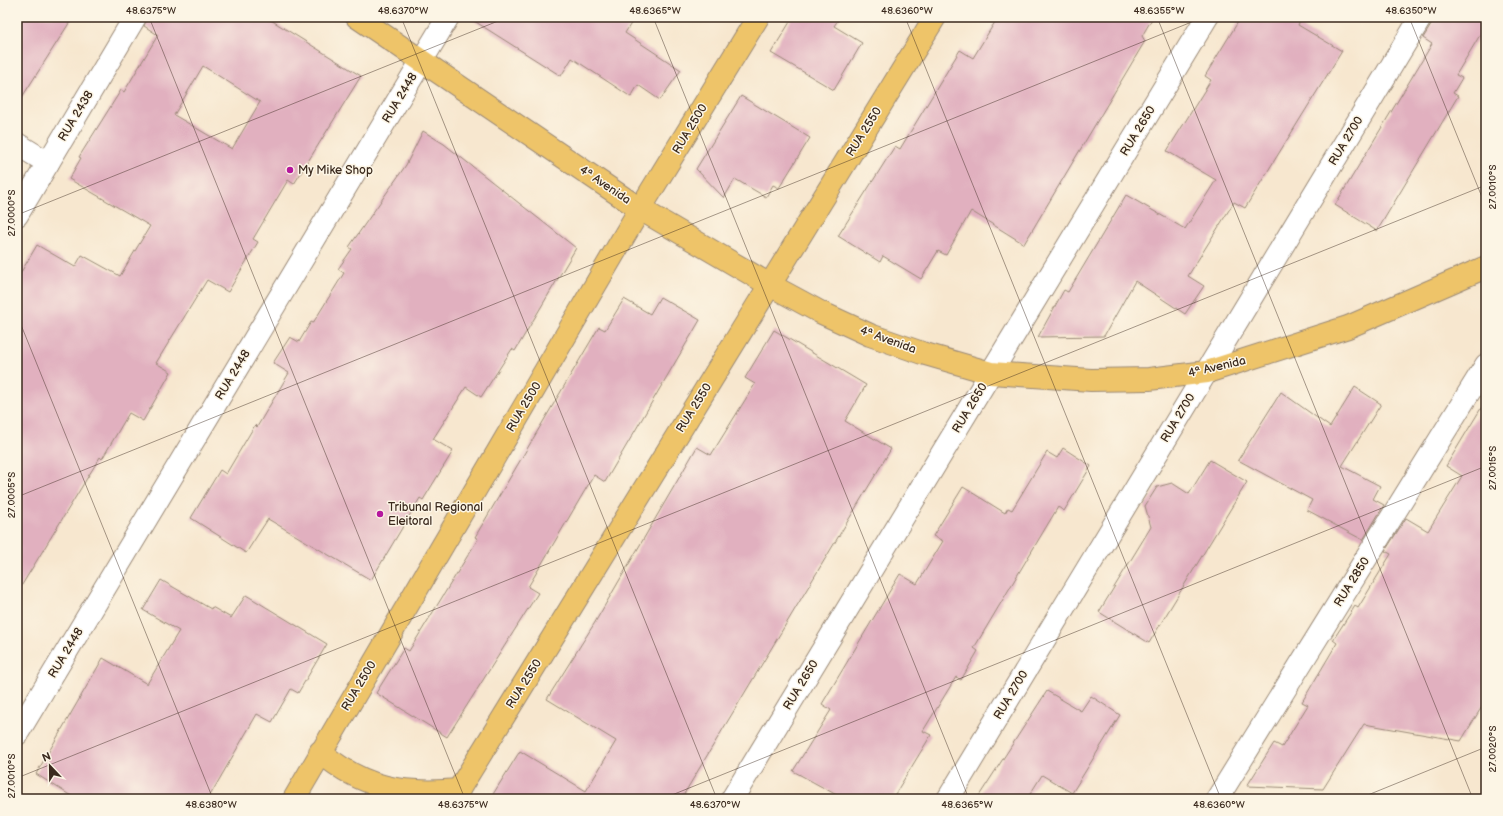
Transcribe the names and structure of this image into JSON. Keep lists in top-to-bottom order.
{
  "streets": {
    "main road": ["RUA 2500", "RUA 2550", "4ª Avenida"],
    "street": [
      "RUA 2448",
      "RUA 2438",
      "RUA 2650",
      "RUA 2700",
      "RUA 2850"
    ]
  },
  "crossings": [
    ["RUA 2448", "4ª Avenida"],
    ["RUA 2500", "4ª Avenida"],
    ["RUA 2650", "4ª Avenida"],
    ["RUA 2550", "4ª Avenida"],
    ["RUA 2700", "4ª Avenida"]
  ],
  "places": ["My Mike Shop", "Tribunal Regional Eleitoral"],
  "north": "top",
  "coordinates": [
    "48.6375°W",
    "48.6370°W",
    "48.6365°W",
    "48.6360°W",
    "48.6355°W",
    "48.6350°W",
    "27.0010°S",
    "27.0000°S",
    "27.0015°S",
    "27.0005°S",
    "27.0020°S",
    "48.6380°W"
  ]
}
